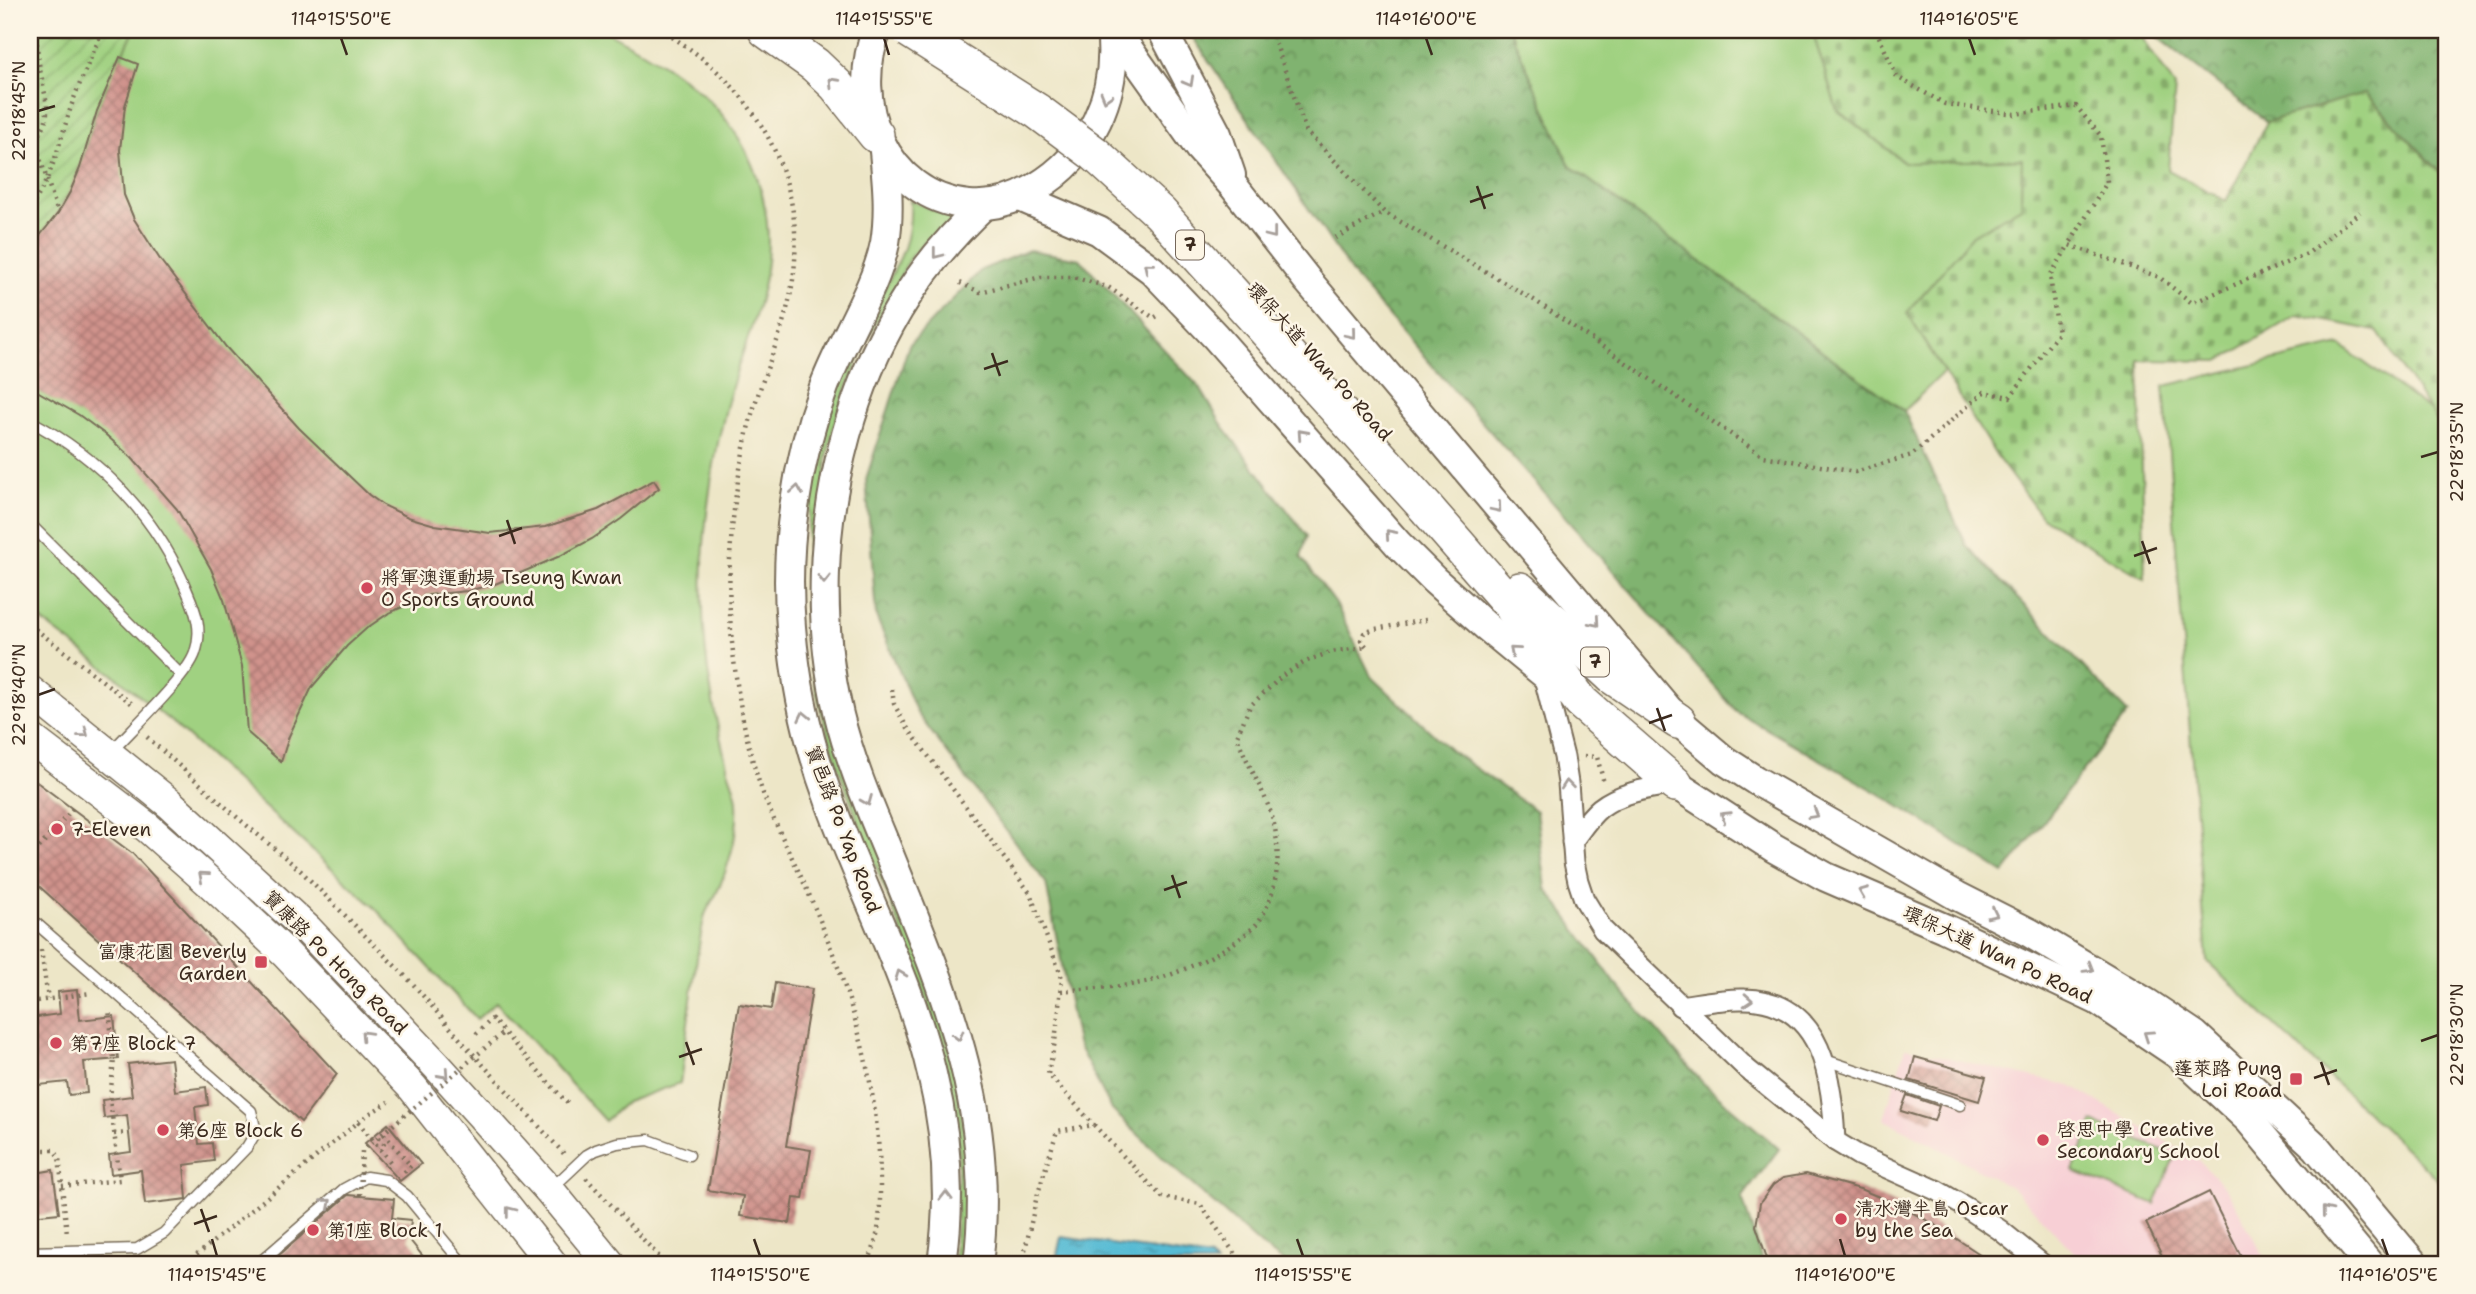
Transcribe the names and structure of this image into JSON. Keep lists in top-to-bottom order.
{
  "streets": {
    "highway": ["7", "環保大道 Wan Po Road"],
    "main road": ["寶邑路 Po Yap Road", "寶康路 Po Hong Road"]
  },
  "places": {
    "other": [
      "將軍澳運動場 Tseung Kwan O Sports Ground",
      "7-Eleven",
      "第7座 Block 7",
      "第6座 Block 6",
      "啓思中學 Creative Secondary School",
      "清水灣半島 Oscar by the Sea",
      "第1座 Block 1"
    ],
    "transit": ["富康花園 Beverly Garden", "蓬萊路 Pung Loi Road"]
  },
  "coordinates": [
    "114°15'50\"E",
    "114°15'55\"E",
    "114°16'00\"E",
    "114°16'05\"E",
    "22°18'45\"N",
    "22°18'35\"N",
    "22°18'40\"N",
    "22°18'30\"N",
    "114°15'45\"E"
  ]
}
